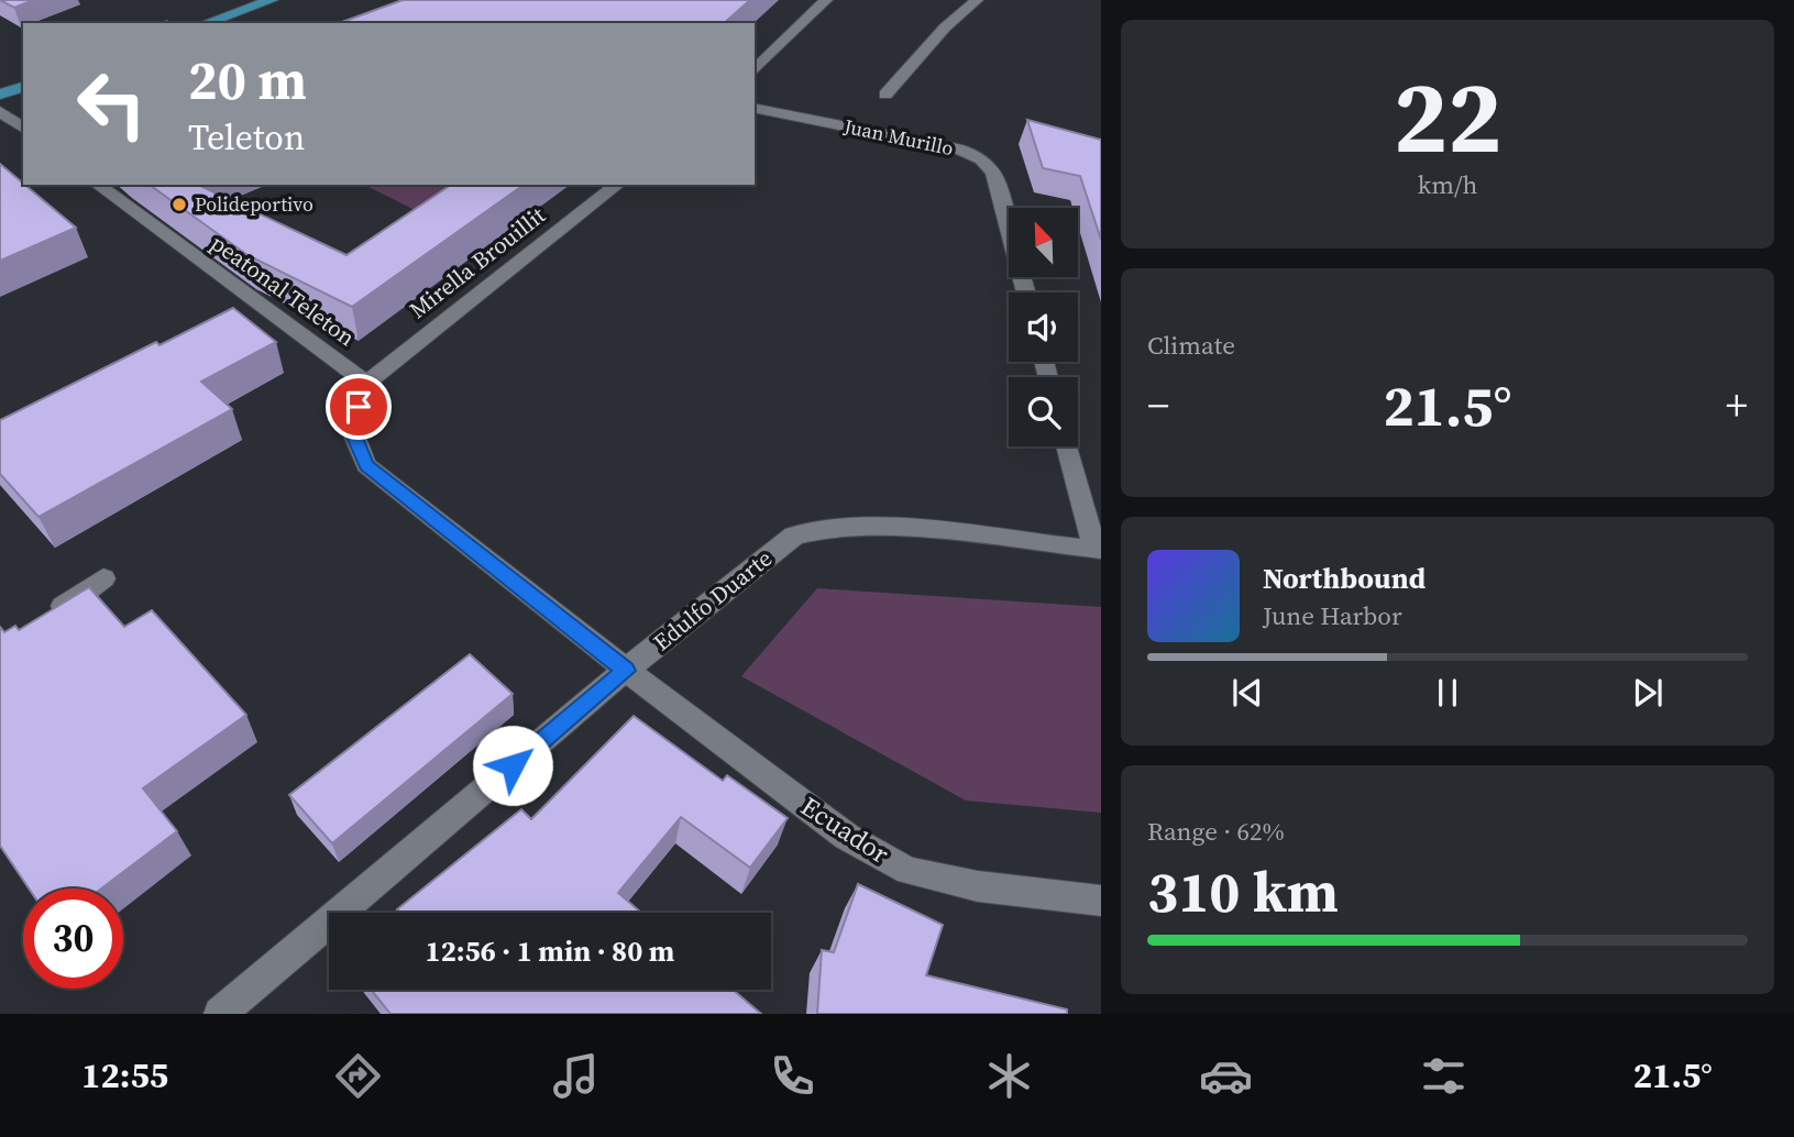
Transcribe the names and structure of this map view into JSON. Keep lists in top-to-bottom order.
{
  "streets": {
    "street": [
      "Juan Murillo",
      "Mirella Brouillit",
      "peatonal Teleton",
      "Edulfo Duarte",
      "Ecuador"
    ]
  },
  "crossings": [
    ["Mirella Brouillit", "peatonal Teleton"],
    ["Mirella Brouillit", "Ecuador"],
    ["peatonal Teleton", "Ecuador"],
    ["Edulfo Duarte", "Ecuador"]
  ],
  "places": ["Polideportivo"],
  "north": "top left",
  "page": {
    "tile": [
      ["22", "km/h"],
      "Climate",
      ["Range · 62%", "310 km"]
    ],
    "turn": ["20 m", "Teleton"],
    "heat": ["−", "21.5°", "+"],
    "song": ["Northbound", "June Harbor"],
    "limit": "30",
    "trip": "12:56 · 1 min · 80 m",
    "tabs": ["12:55", "21.5°"]
  }
}
